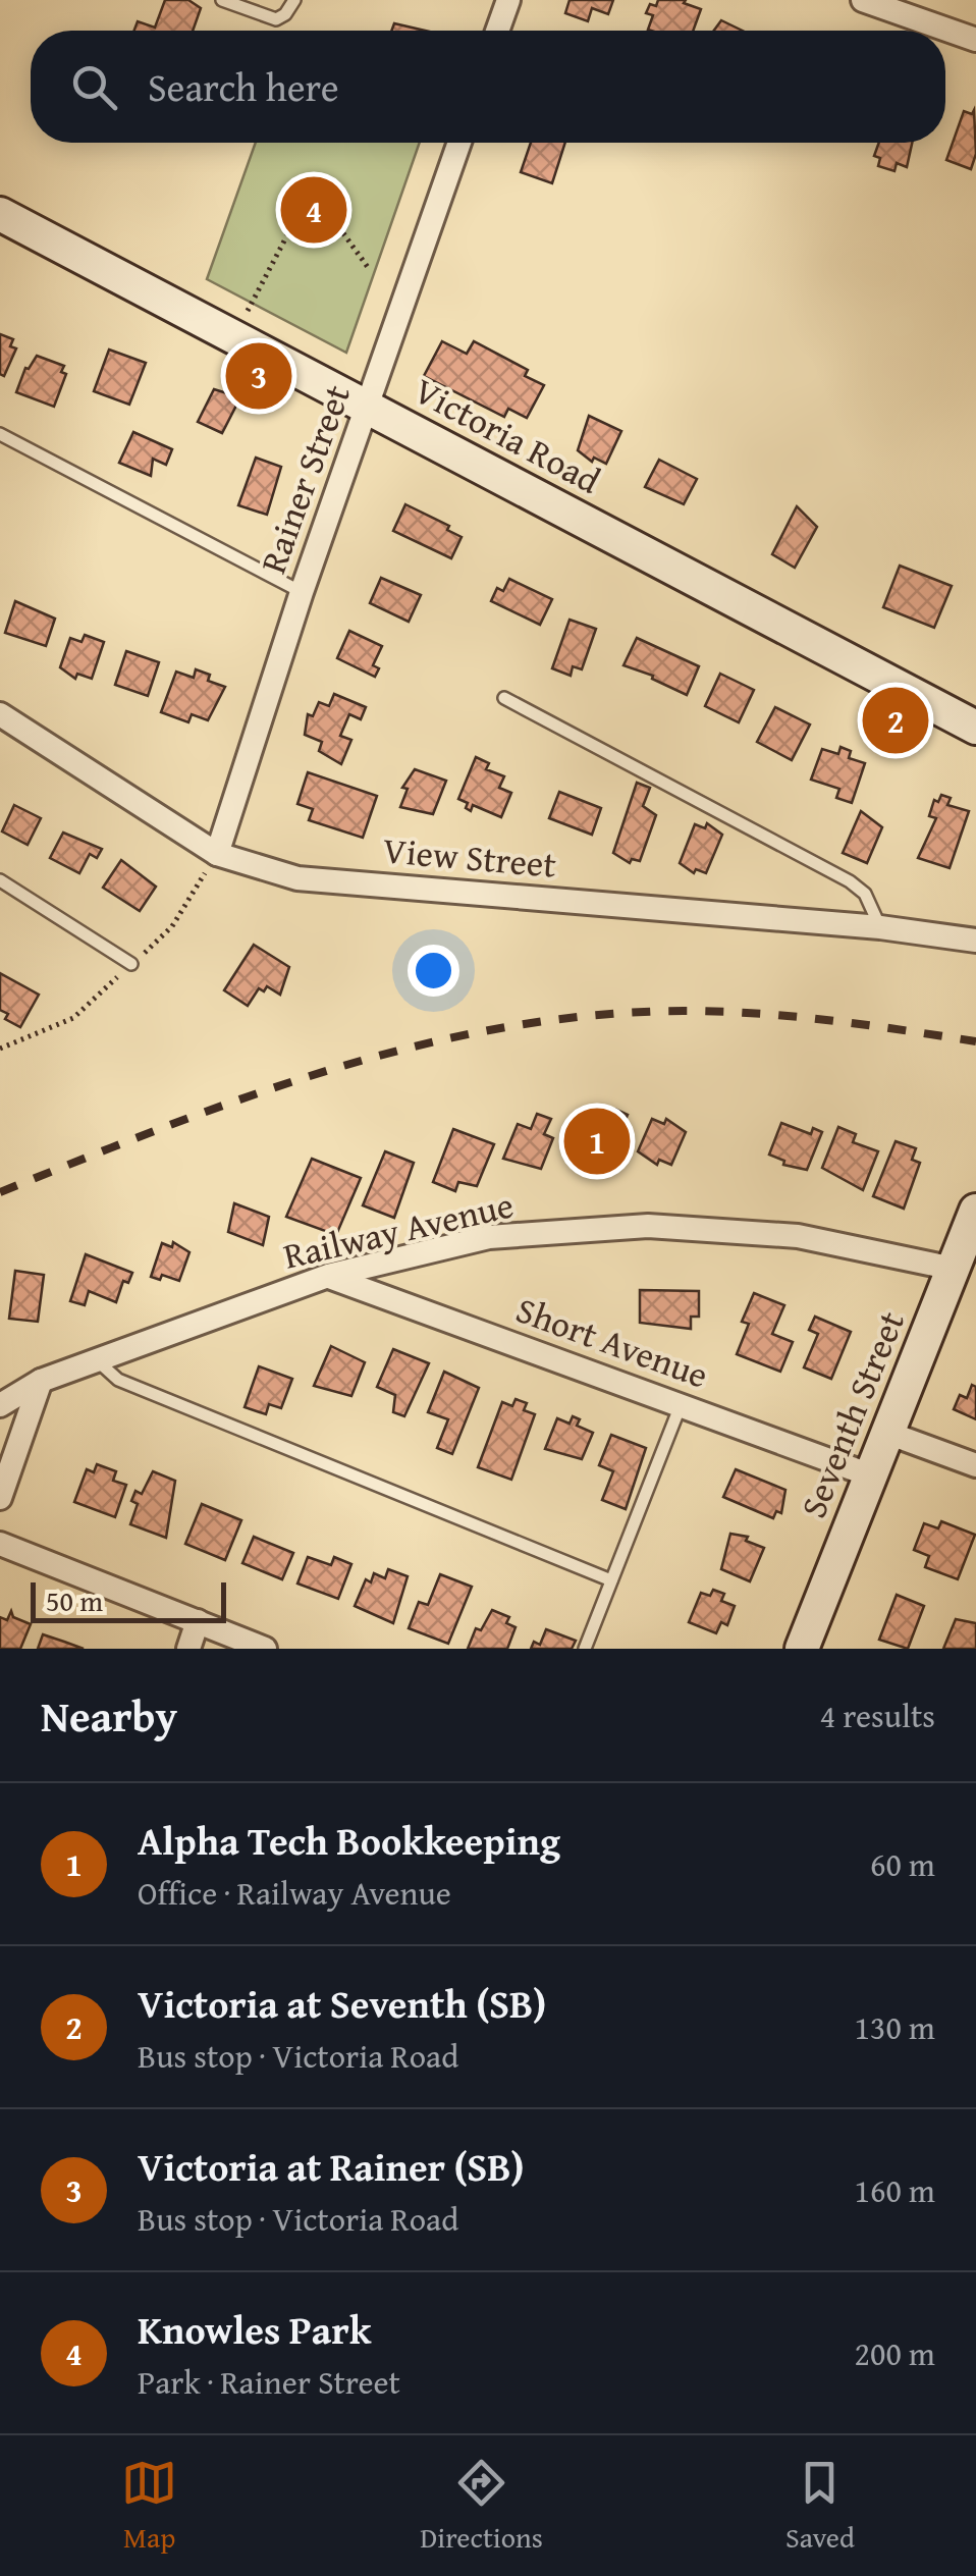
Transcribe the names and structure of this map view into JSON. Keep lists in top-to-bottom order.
{
  "streets": {
    "street": [
      "Victoria Road",
      "Rainer Street",
      "View Street",
      "Railway Avenue",
      "Short Avenue",
      "Seventh Street"
    ]
  },
  "crossings": [
    ["Victoria Road", "Rainer Street"],
    ["Rainer Street", "View Street"],
    ["Railway Avenue", "Short Avenue"],
    ["Railway Avenue", "Seventh Street"],
    ["Short Avenue", "Seventh Street"]
  ],
  "scale_bar": "50 m",
  "page": {
    "search": "Search here",
    "pins": [
      "4",
      "3",
      "2",
      "1"
    ],
    "scale": "50 m",
    "heading": ["Nearby", "4 results"],
    "list": [
      {
        "mark": "1",
        "name": "Alpha Tech Bookkeeping",
        "note": "Office · Railway Avenue",
        "value": "60 m"
      },
      {
        "mark": "2",
        "name": "Victoria at Seventh (SB)",
        "note": "Bus stop · Victoria Road",
        "value": "130 m"
      },
      {
        "mark": "3",
        "name": "Victoria at Rainer (SB)",
        "note": "Bus stop · Victoria Road",
        "value": "160 m"
      },
      {
        "mark": "4",
        "name": "Knowles Park",
        "note": "Park · Rainer Street",
        "value": "200 m"
      }
    ],
    "nav": ["Map", "Directions", "Saved"]
  }
}
